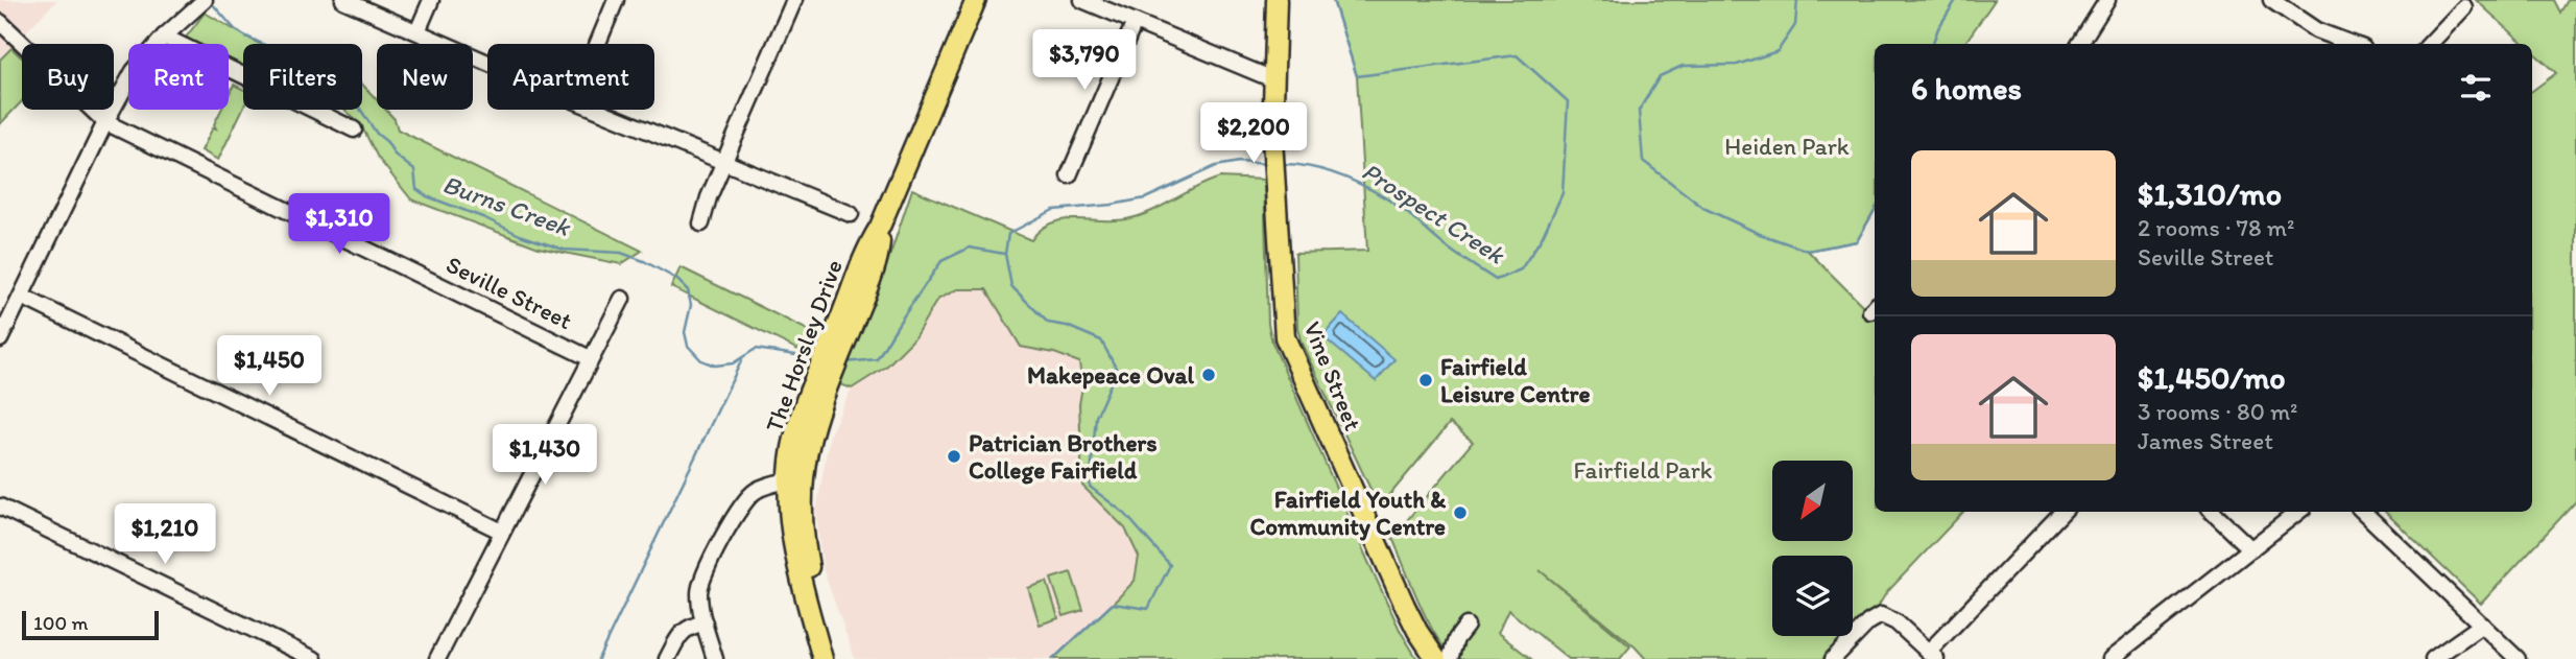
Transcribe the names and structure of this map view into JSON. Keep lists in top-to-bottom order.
{
  "streets": {
    "main road": ["The Horsley Drive", "Vine Street"],
    "street": ["Seville Street"]
  },
  "water": ["Burns Creek", "Prospect Creek"],
  "parks": ["Heiden Park", "Fairfield Park"],
  "places": [
    "Makepeace Oval",
    "Fairfield Leisure Centre",
    "Patrician Brothers College Fairfield",
    "Fairfield Youth & Community Centre"
  ],
  "scale_bar": "100 m",
  "north": "bottom left",
  "page": {
    "price": [
      "$3,790",
      "$2,200",
      "$1,310",
      "$1,450",
      "$1,430",
      "$1,210"
    ],
    "chip": [
      "Buy",
      "Rent",
      "Filters",
      "New",
      "Apartment"
    ],
    "heading": "6 homes",
    "list": [
      {
        "name": "$1,310/mo",
        "note": "2 rooms · 78 m² · Seville Street"
      },
      {
        "name": "$1,450/mo",
        "note": "3 rooms · 80 m² · James Street"
      }
    ],
    "scale": "100 m"
  }
}
